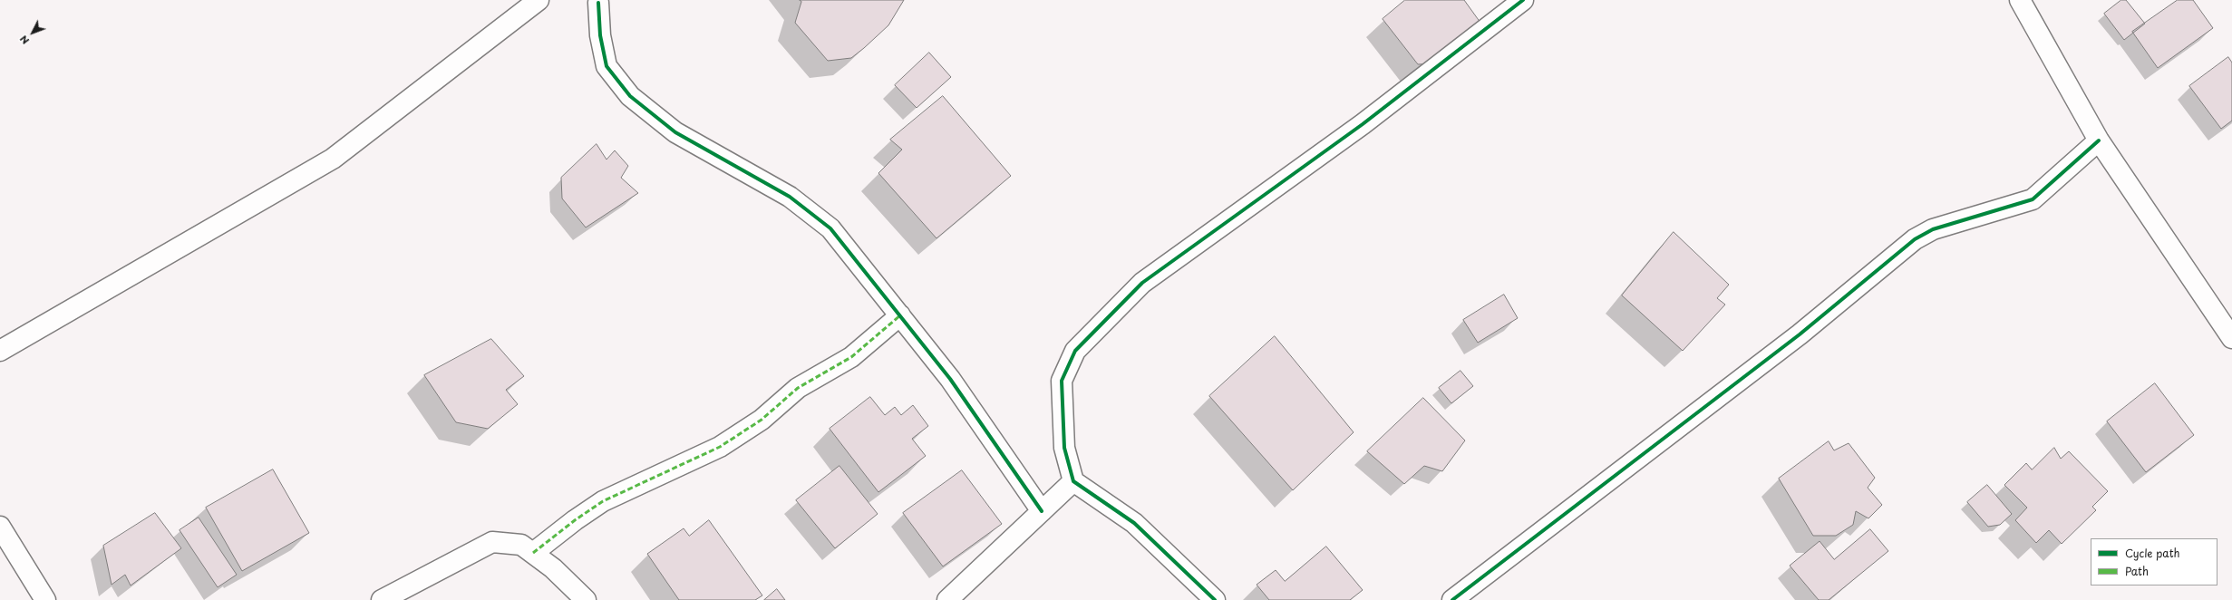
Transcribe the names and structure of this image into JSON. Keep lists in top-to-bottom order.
{
  "legend": ["Cycle path", "Path"],
  "north": "bottom left"
}
